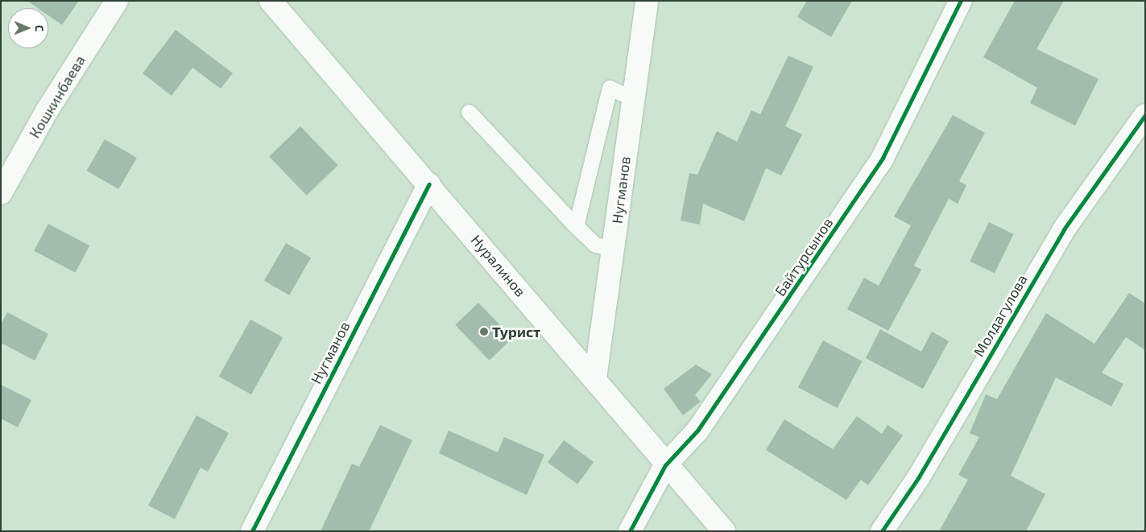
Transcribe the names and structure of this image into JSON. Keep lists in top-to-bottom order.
{
  "streets": {
    "street": [
      "Кошкинбаева",
      "Нугманов",
      "Байтурсынов",
      "Нуралинов",
      "Молдагулова"
    ]
  },
  "crossings": [
    ["Нугманов", "Нуралинов"],
    ["Байтурсынов", "Нуралинов"]
  ],
  "places": ["Турист"],
  "north": "right"
}
